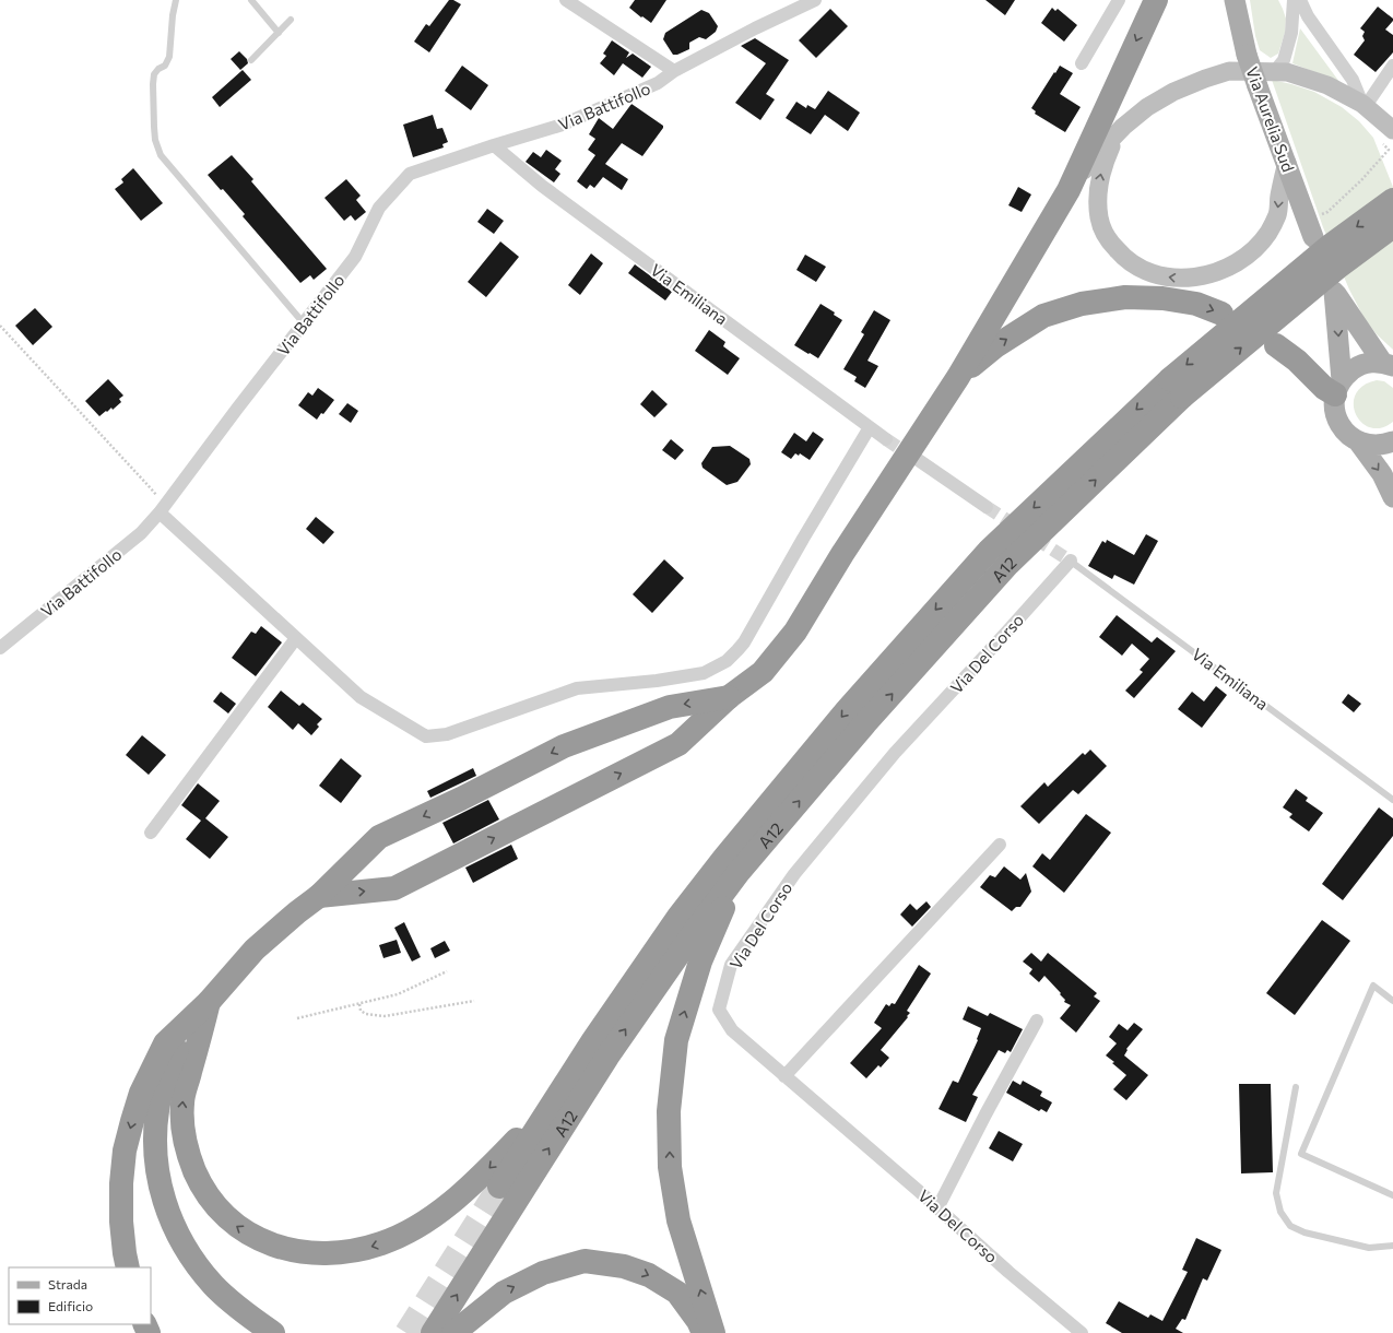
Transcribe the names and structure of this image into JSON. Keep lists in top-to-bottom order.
{
  "streets": {
    "highway": ["A12"],
    "main road": ["Via Aurelia Sud"],
    "street": ["Via Battifollo", "Via Emiliana", "Via Del Corso"]
  },
  "crossings": [
    ["Via Battifollo", "Via Emiliana"],
    ["Via Emiliana", "Via Del Corso"]
  ],
  "legend": ["Strada", "Edificio"]
}
